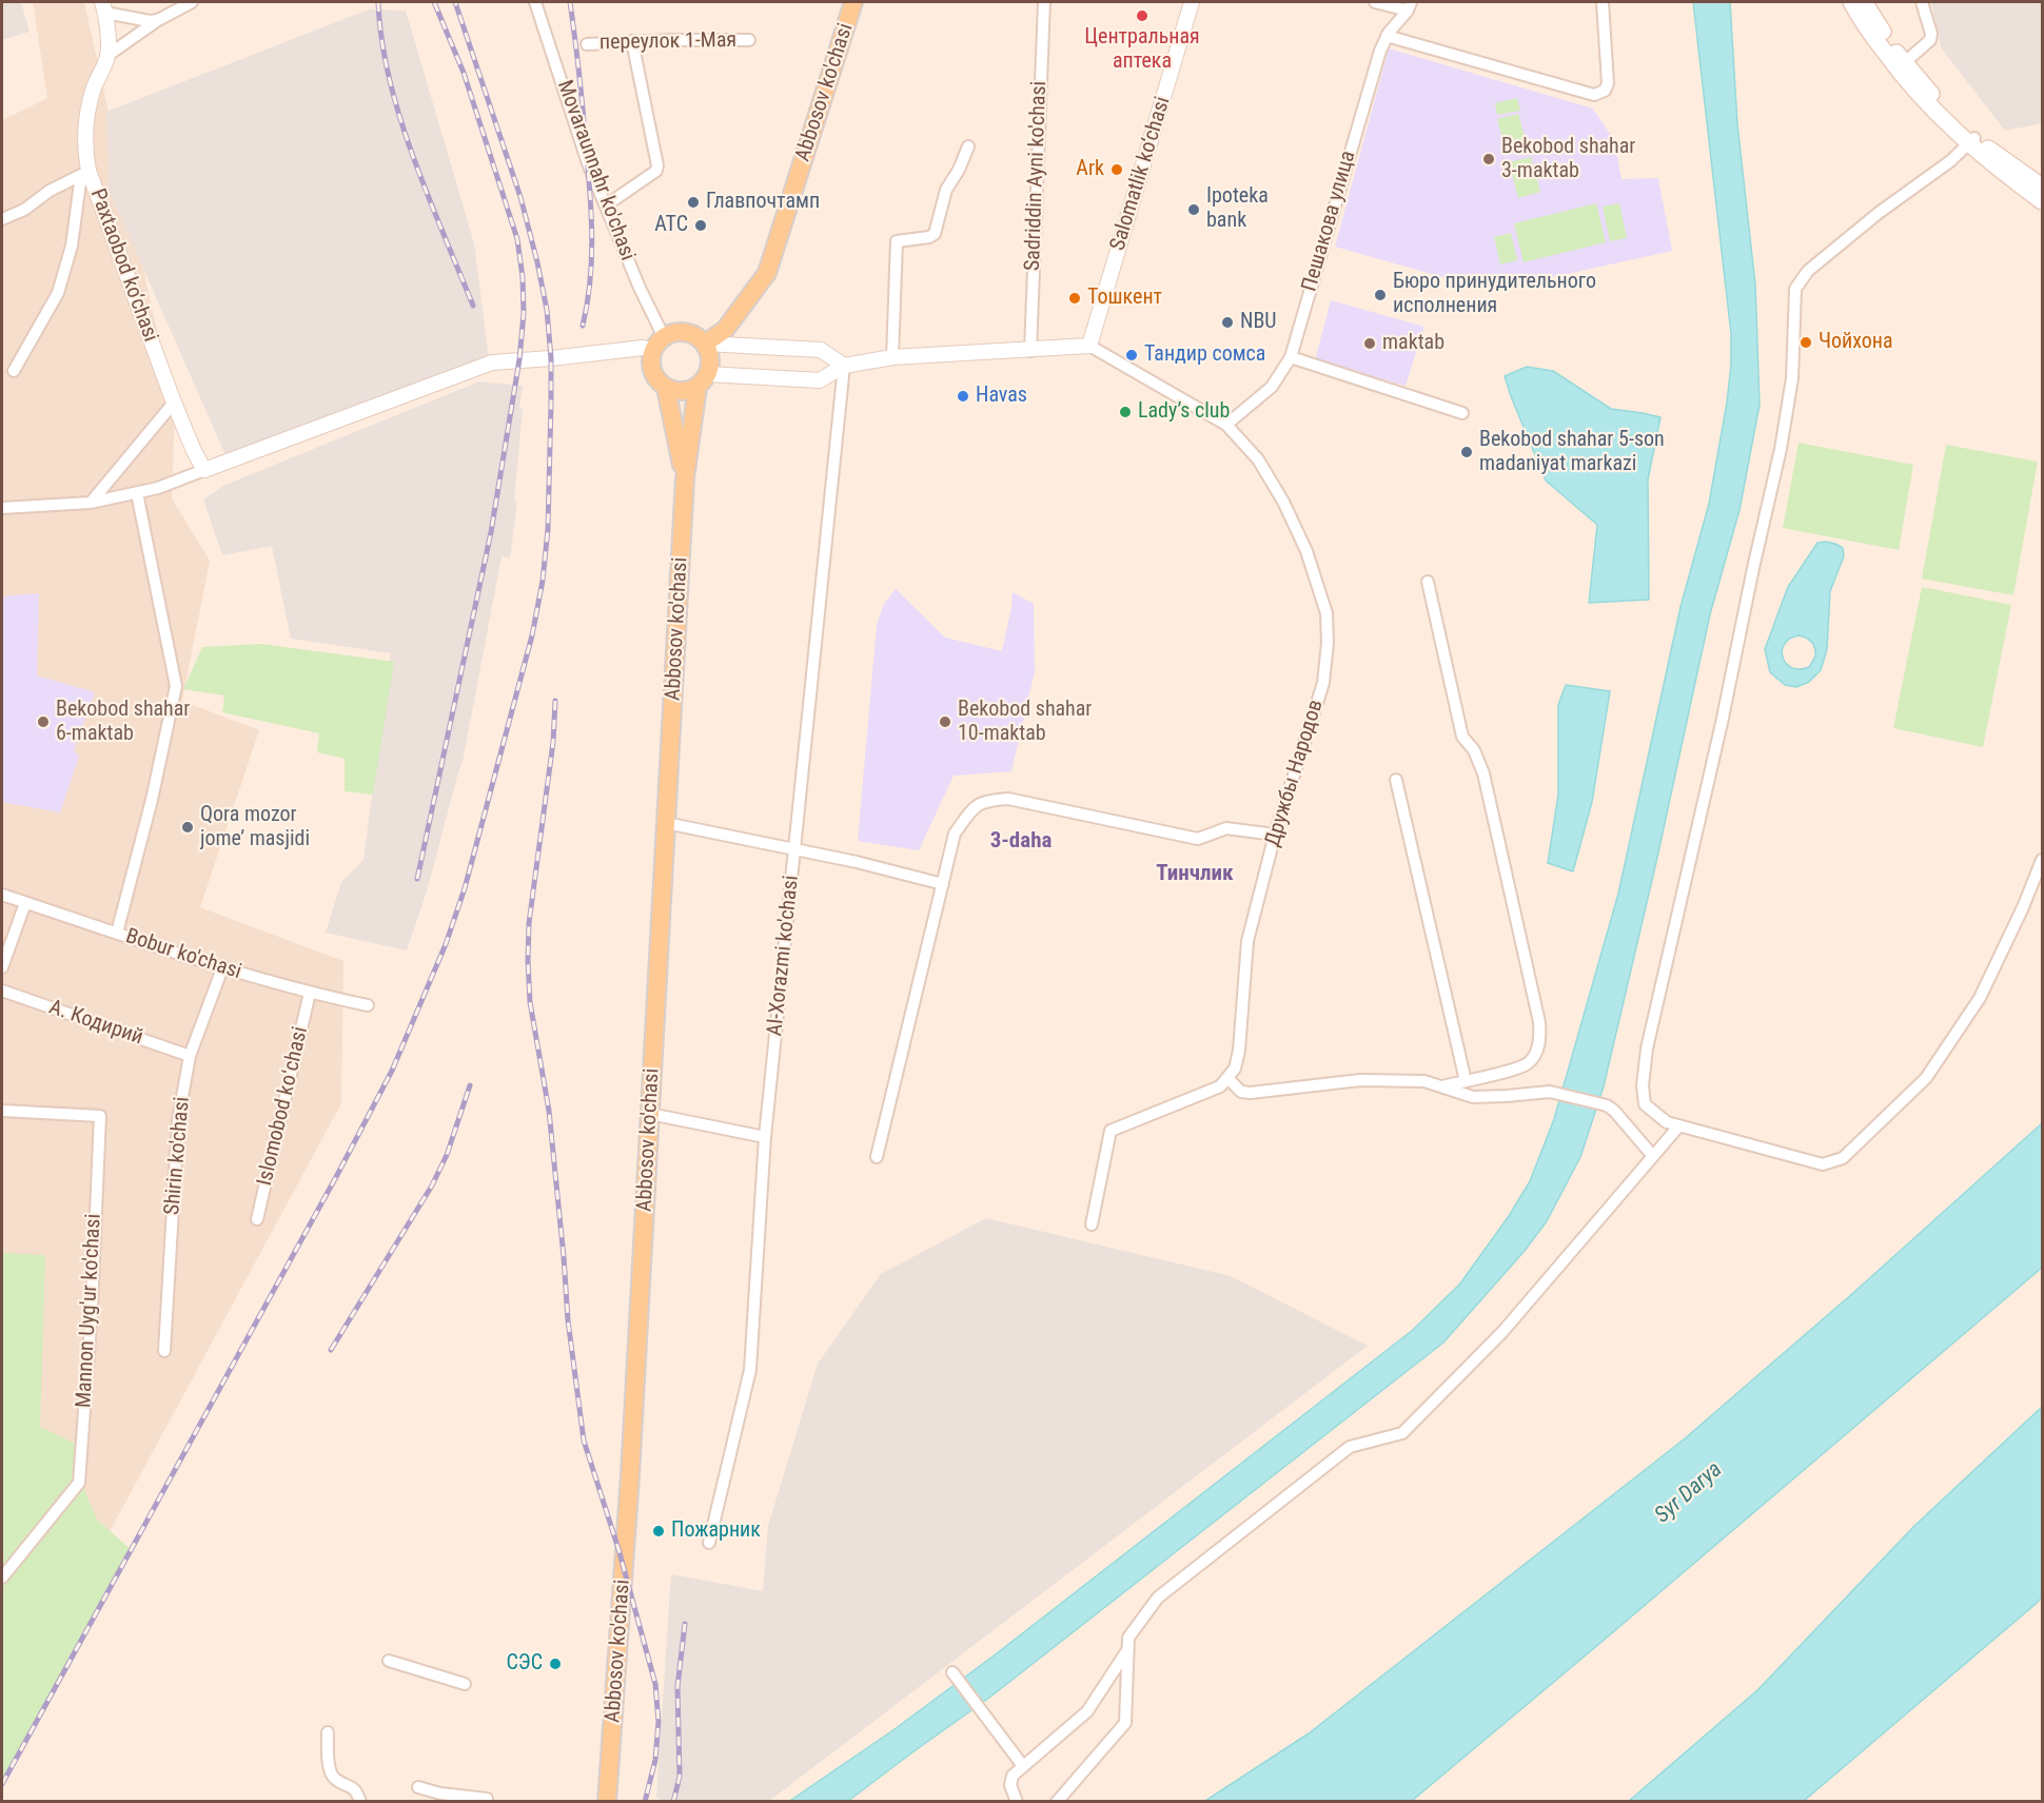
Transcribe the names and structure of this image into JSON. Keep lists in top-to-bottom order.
{
  "streets": {
    "main road": ["Abbosov ko'chasi"],
    "street": [
      "переулок 1-Мая",
      "Movaraunnahr ko'chasi",
      "Salomatlik ko‘chasi",
      "Sadriddin Ayni ko'chasi",
      "Пешакова улица",
      "Paxtaobod ko‘chasi",
      "Дружбы Народов",
      "Bobur ko'chasi",
      "Al-Xorazmi ko'chasi",
      "А. Кодирий",
      "Islomobod koʻchasi",
      "Shirin ko'chasi",
      "Mannon Uyg'ur ko'chasi"
    ]
  },
  "crossings": [
    ["Abbosov ko'chasi", "Movaraunnahr ko'chasi"],
    ["Salomatlik ko‘chasi", "Дружбы Народов"],
    ["Пешакова улица", "Дружбы Народов"],
    ["Bobur ko'chasi", "Islomobod koʻchasi"],
    ["Bobur ko'chasi", "Shirin ko'chasi"],
    ["А. Кодирий", "Shirin ko'chasi"]
  ],
  "districts": ["3-daha", "Тинчлик"],
  "water": ["Syr Darya"],
  "places": [
    "Центральная аптека",
    "Bekobod shahar 3-maktab",
    "Ark",
    "Главпочтамп",
    "Ipoteka bank",
    "АТС",
    "Бюро принудительного исполнения",
    "Тошкент",
    "NBU",
    "Чойхона",
    "maktab",
    "Тандир сомса",
    "Havas",
    "Lady’s club",
    "Bekobod shahar 5-son madaniyat markazi",
    "Bekobod shahar 6-maktab",
    "Bekobod shahar 10-maktab",
    "Qora mozor jome’ masjidi",
    "Пожарник",
    "СЭС"
  ]
}
